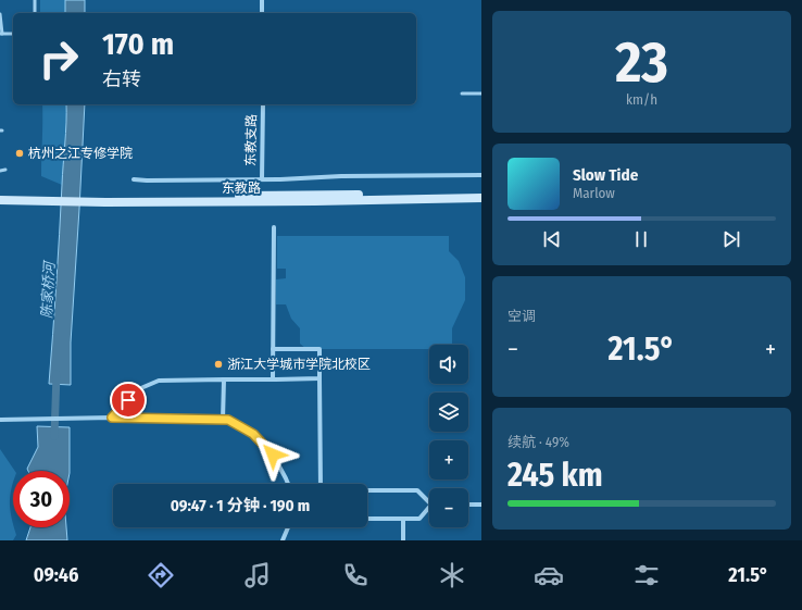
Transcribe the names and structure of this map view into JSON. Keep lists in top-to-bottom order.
{
  "streets": {
    "street": ["东教支路", "东教路"]
  },
  "water": ["陈家桥河"],
  "places": ["杭州之江专修学院", "浙江大学城市学院北校区"],
  "page": {
    "tile": [
      ["23", "km/h"],
      "空调",
      ["续航 · 49%", "245 km"]
    ],
    "turn": ["170 m", "右转"],
    "song": ["Slow Tide", "Marlow"],
    "heat": ["−", "21.5°", "+"],
    "map_buttons": ["+", "−"],
    "limit": "30",
    "trip": "09:47 · 1 分钟 · 190 m",
    "tabs": ["09:46", "21.5°"]
  }
}
